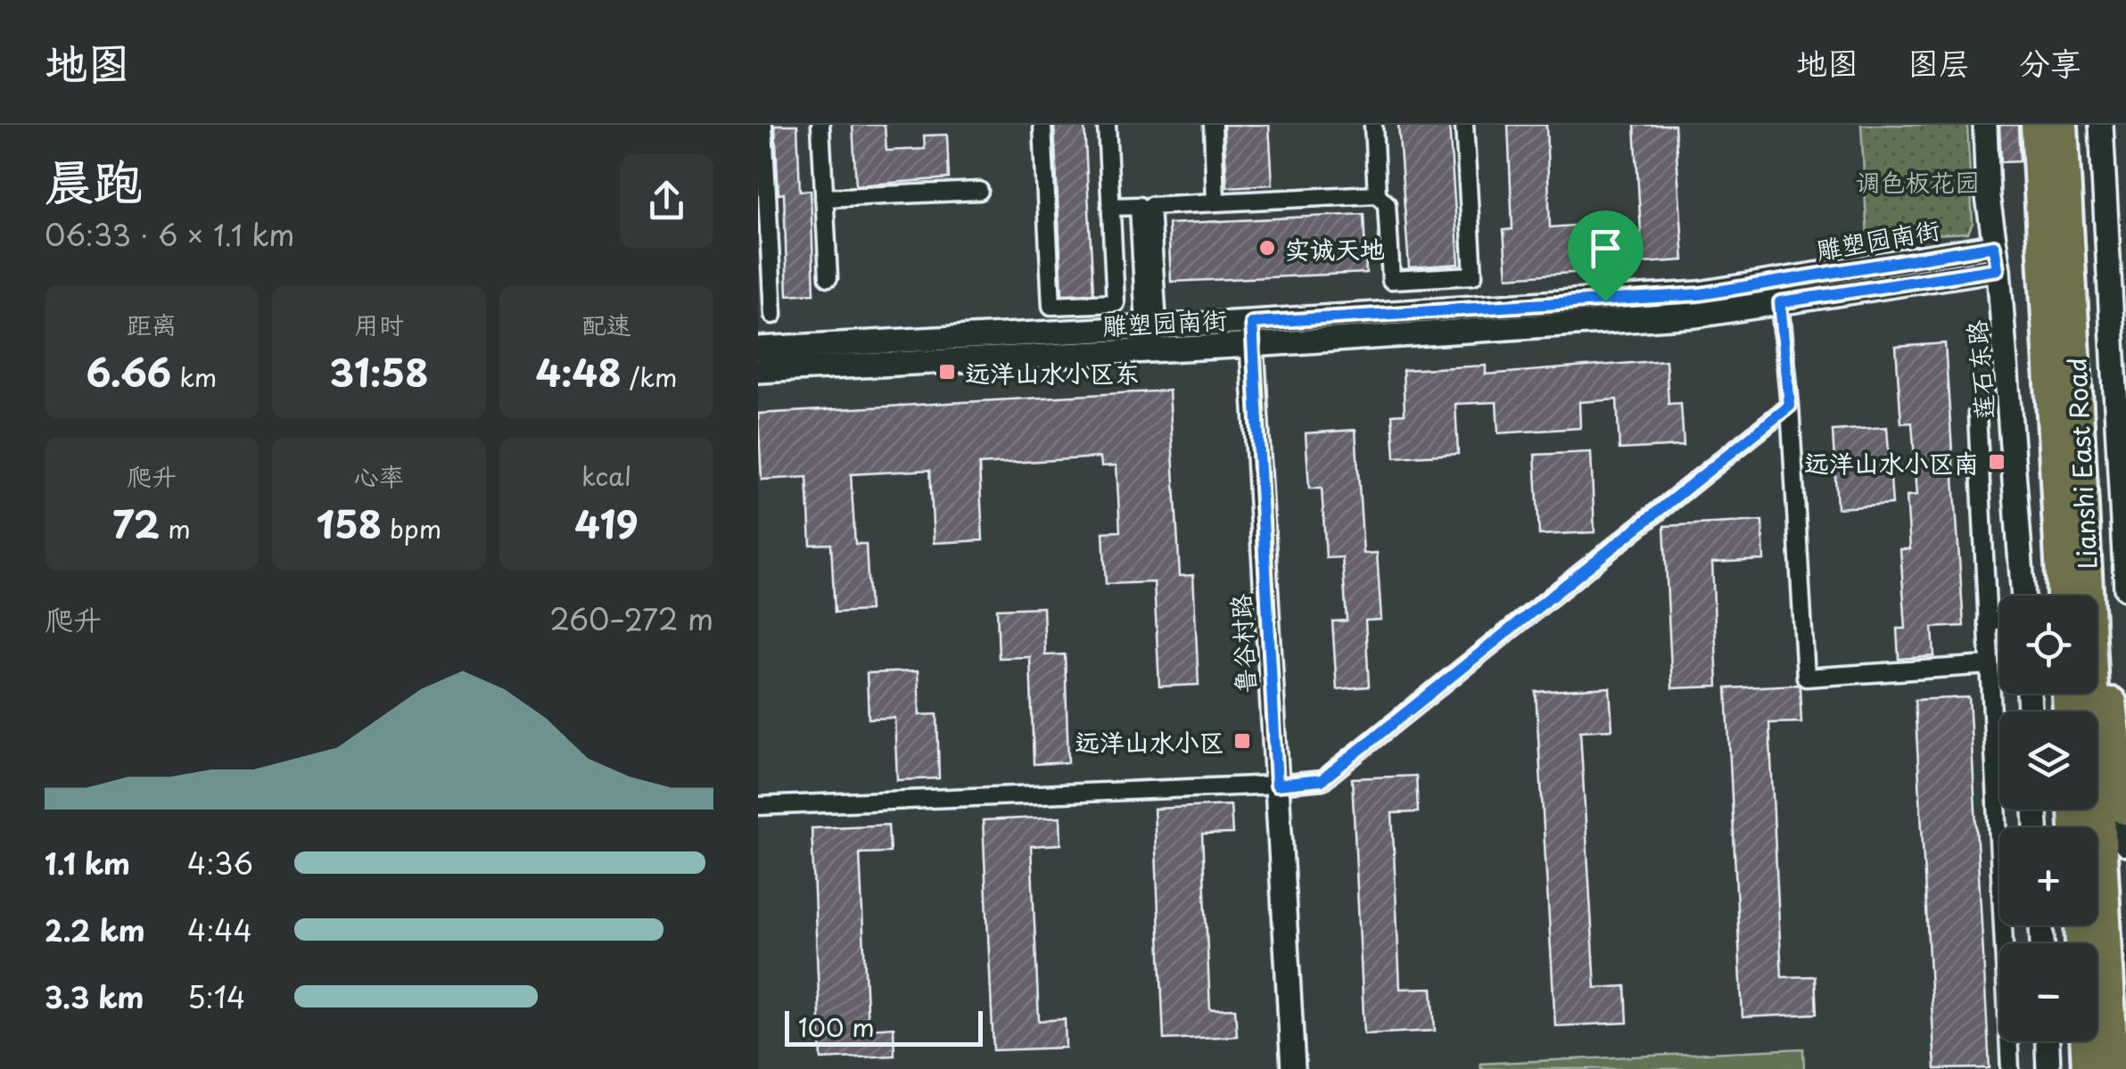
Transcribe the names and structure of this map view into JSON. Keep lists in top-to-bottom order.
{
  "streets": {
    "highway": ["Lianshi East Road"],
    "main road": ["雕塑园南街", "莲石东路", "鲁谷村路"]
  },
  "crossings": [
    ["雕塑园南街", "莲石东路"],
    ["雕塑园南街", "鲁谷村路"]
  ],
  "parks": ["调色板花园"],
  "places": {
    "other": ["实诚天地"],
    "transit": ["远洋山水小区东", "远洋山水小区南", "远洋山水小区"]
  },
  "scale_bar": "100 m",
  "page": {
    "header": "地图",
    "nav": ["地图", "图层", "分享"],
    "heading": ["晨跑", "06:33 · 6 × 1.1 km"],
    "stats": [
      ["距离", "6.66 km"],
      ["用时", "31:58"],
      ["配速", "4:48 /km"],
      ["爬升", "72 m"],
      ["心率", "158 bpm"],
      ["kcal", "419"]
    ],
    "chart": ["爬升", "260–272 m"],
    "map_buttons": ["+", "−"],
    "list": [
      {
        "name": "1.1 km",
        "note": "4:36"
      },
      {
        "name": "2.2 km",
        "note": "4:44"
      },
      {
        "name": "3.3 km",
        "note": "5:14"
      }
    ],
    "scale": "100 m"
  }
}
